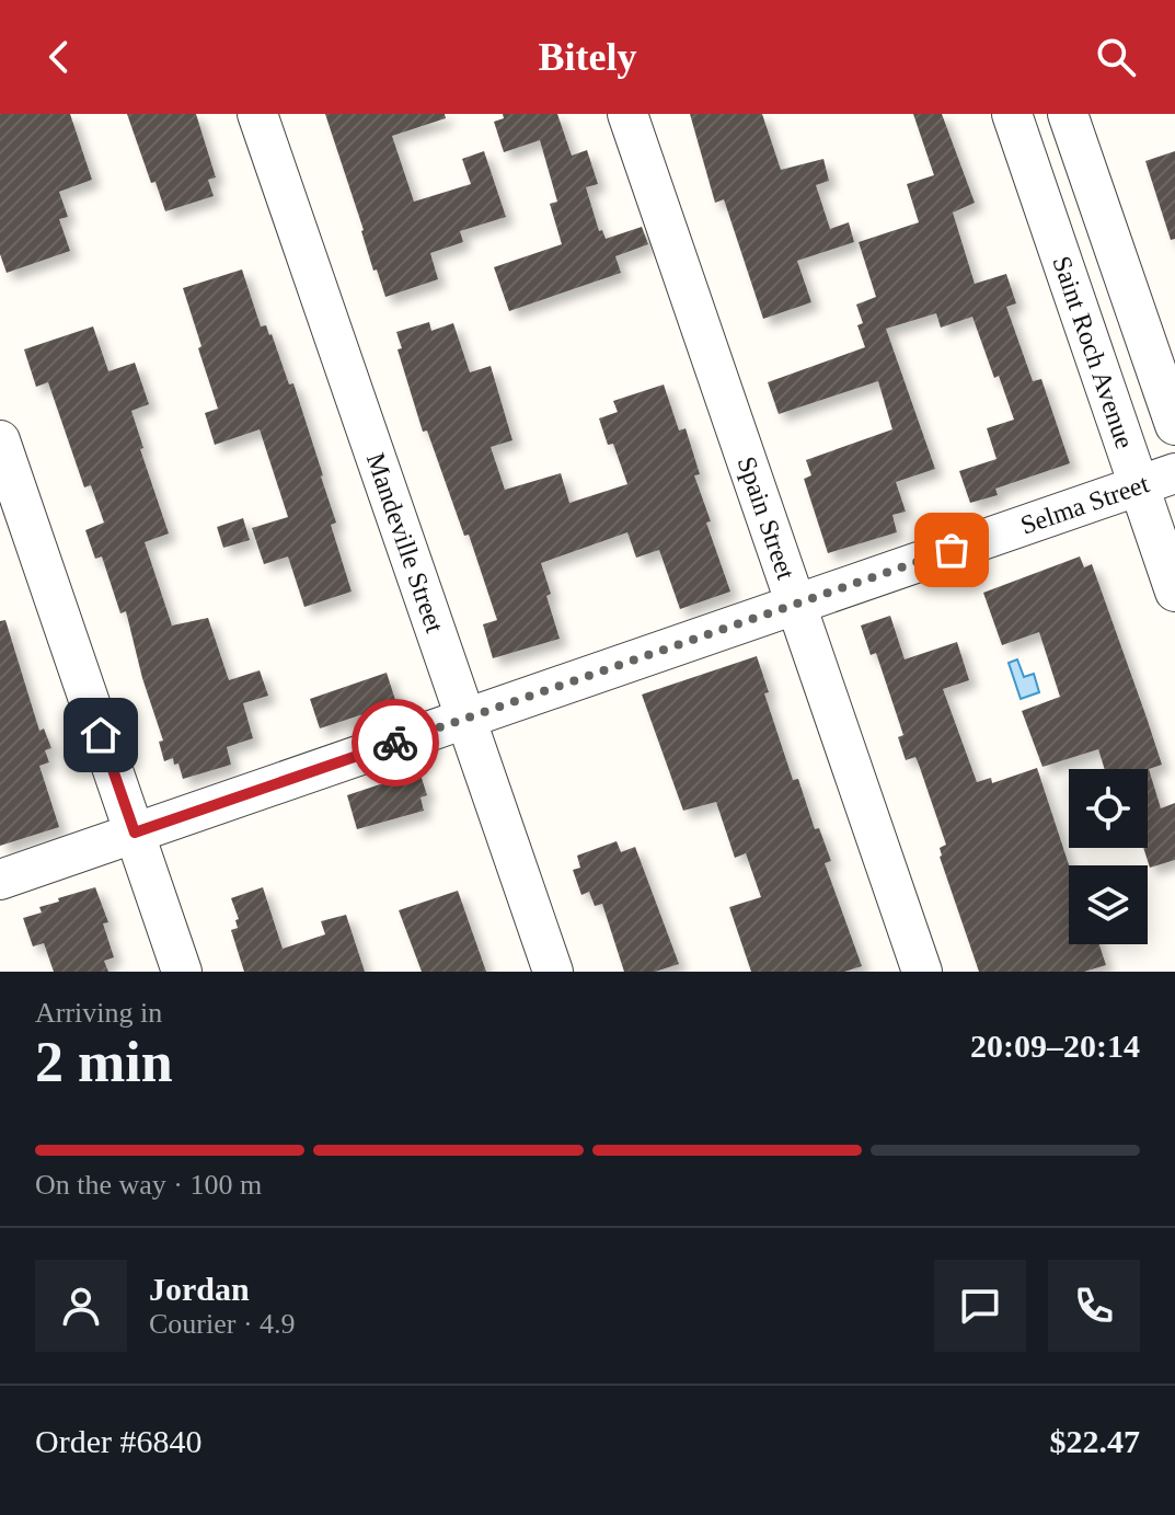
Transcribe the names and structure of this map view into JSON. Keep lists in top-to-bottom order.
{
  "streets": {
    "street": [
      "Saint Roch Avenue",
      "Selma Street",
      "Spain Street",
      "Mandeville Street"
    ]
  },
  "crossings": [
    ["Saint Roch Avenue", "Selma Street"],
    ["Selma Street", "Spain Street"],
    ["Selma Street", "Mandeville Street"]
  ],
  "page": {
    "header": "Bitely",
    "heading": ["2 min", "Arriving in", "20:09–20:14"],
    "panel": [
      "Jordan",
      "Courier · 4.9",
      "Order #6840",
      "$22.47"
    ],
    "bar": "On the way · 100 m"
  }
}
